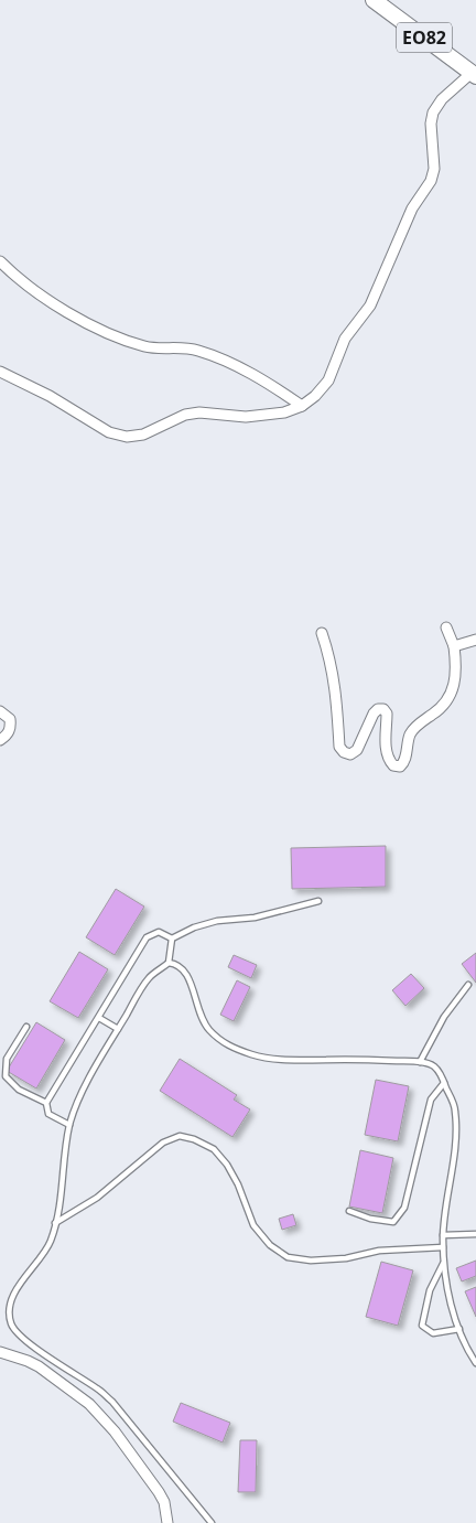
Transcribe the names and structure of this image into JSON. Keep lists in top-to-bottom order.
{
  "streets": {
    "main road": ["ΕΟ82"]
  }
}
